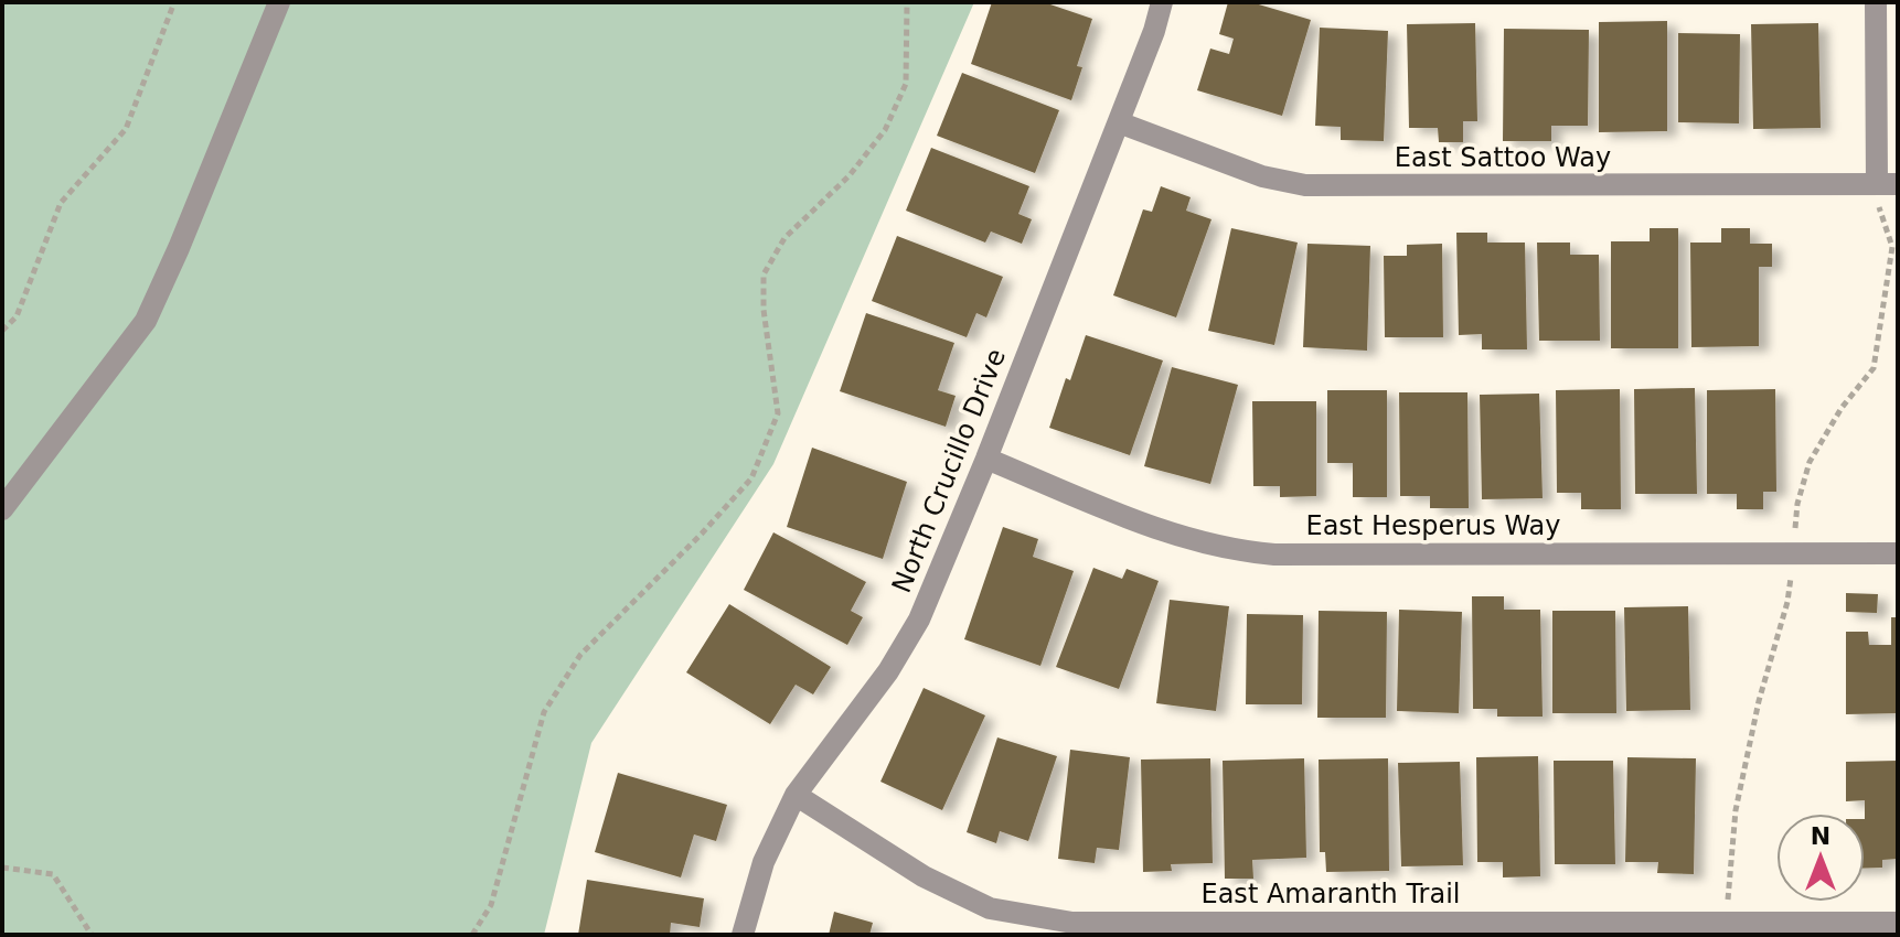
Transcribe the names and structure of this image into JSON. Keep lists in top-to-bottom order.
{
  "streets": {
    "street": [
      "East Sattoo Way",
      "North Crucillo Drive",
      "East Hesperus Way",
      "East Amaranth Trail"
    ]
  },
  "crossings": [
    ["East Sattoo Way", "North Crucillo Drive"],
    ["North Crucillo Drive", "East Hesperus Way"],
    ["North Crucillo Drive", "East Amaranth Trail"]
  ],
  "north": "top"
}
